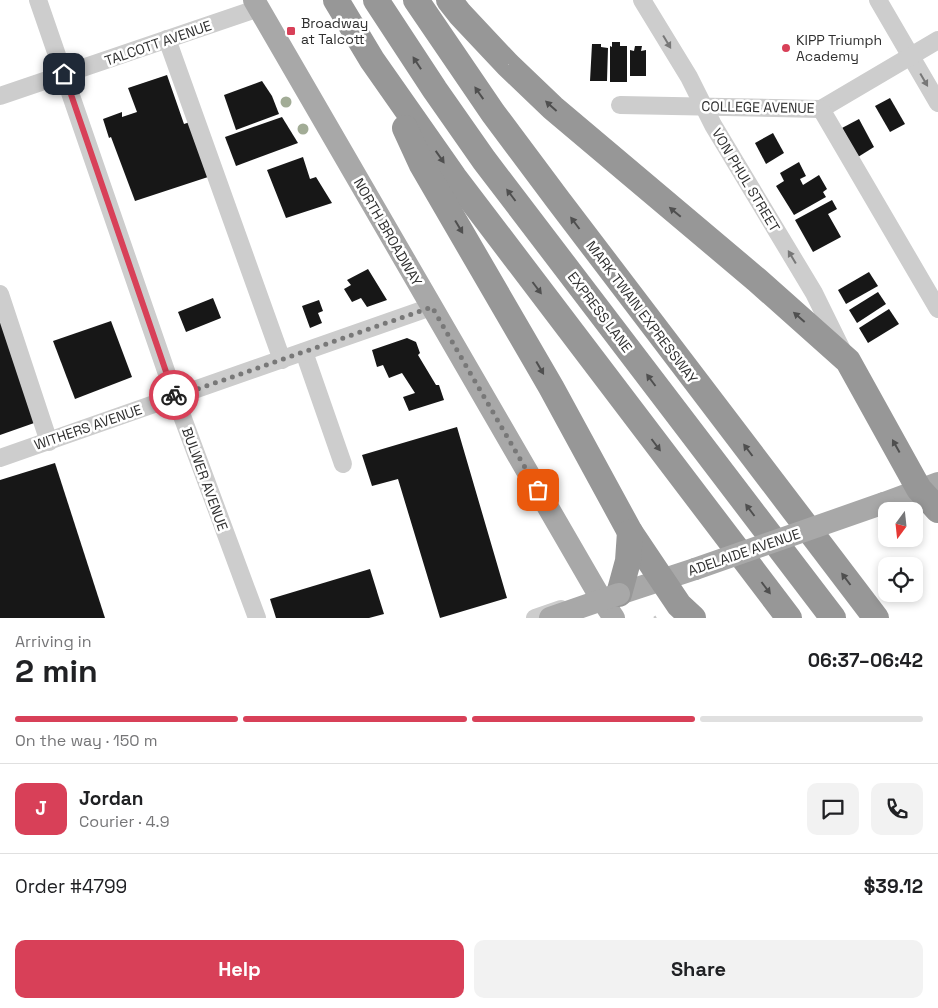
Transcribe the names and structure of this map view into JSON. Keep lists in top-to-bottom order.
{
  "streets": {
    "highway": ["EXPRESS LANE", "MARK TWAIN EXPRESSWAY"],
    "main road": ["NORTH BROADWAY", "ADELAIDE AVENUE"],
    "street": [
      "TALCOTT AVENUE",
      "COLLEGE AVENUE",
      "VON PHUL STREET",
      "WITHERS AVENUE",
      "BULWER AVENUE"
    ]
  },
  "crossings": [
    ["TALCOTT AVENUE", "NORTH BROADWAY"],
    ["TALCOTT AVENUE", "BULWER AVENUE"],
    ["COLLEGE AVENUE", "VON PHUL STREET"],
    ["NORTH BROADWAY", "WITHERS AVENUE"],
    ["NORTH BROADWAY", "ADELAIDE AVENUE"],
    ["WITHERS AVENUE", "BULWER AVENUE"]
  ],
  "places": {
    "transit": ["Broadway at Talcott"],
    "other": ["KIPP Triumph Academy"]
  },
  "north": "bottom",
  "page": {
    "heading": ["2 min", "Arriving in", "06:37–06:42"],
    "panel": [
      "Jordan",
      "Courier · 4.9",
      "Order #4799",
      "$39.12"
    ],
    "bar": "On the way · 150 m",
    "round": "J",
    "buttons": ["Help", "Share"]
  }
}
